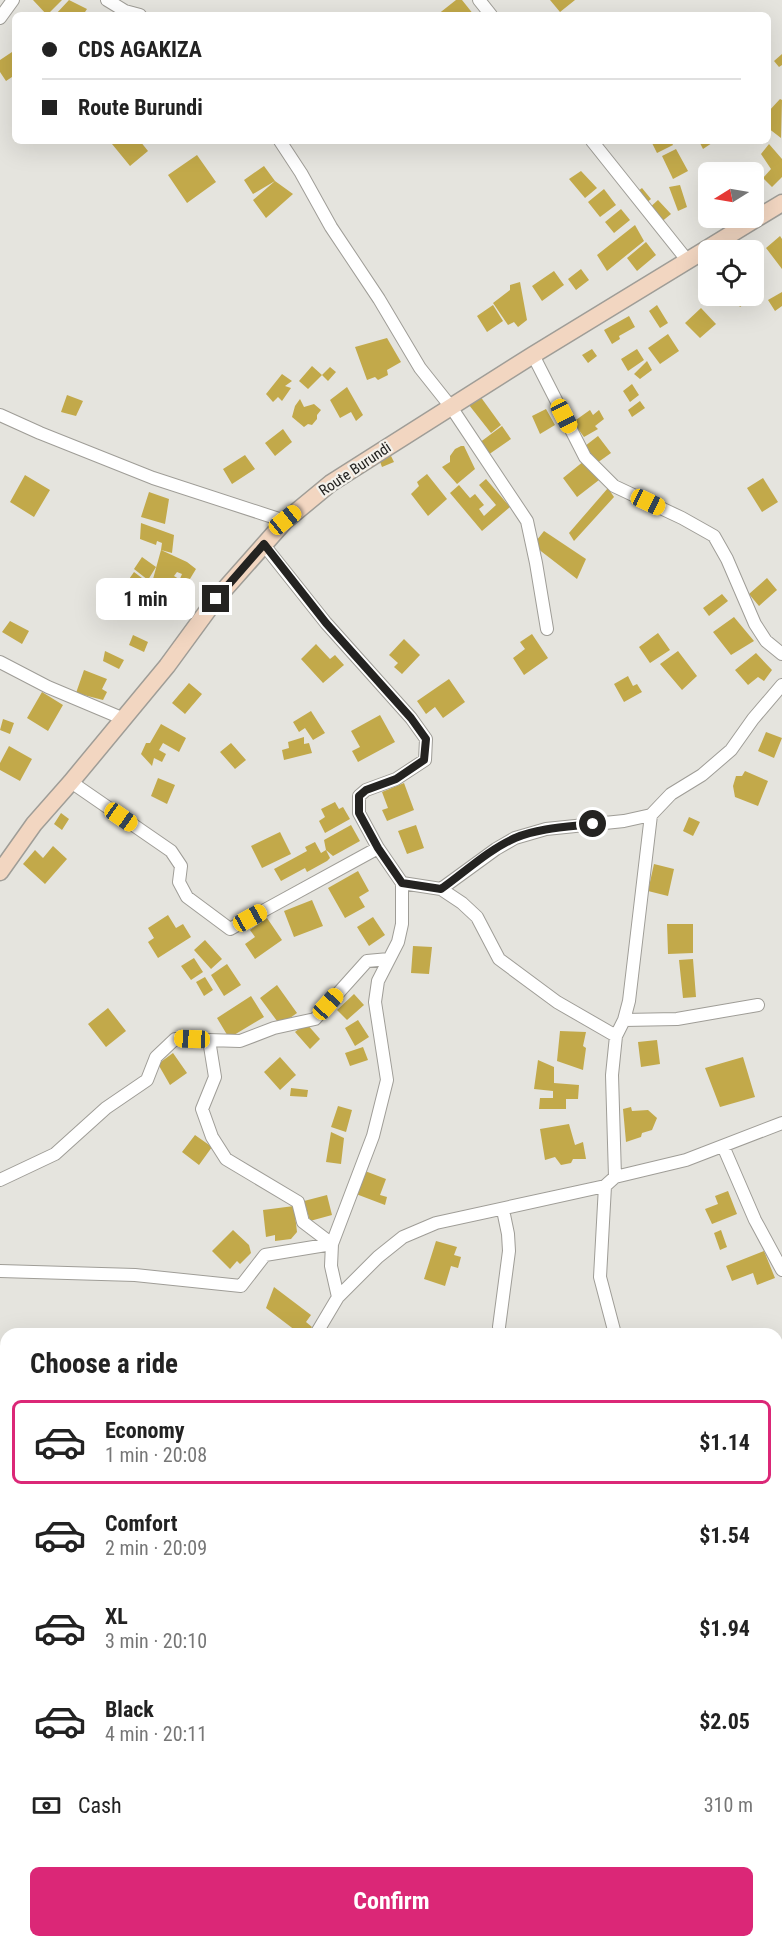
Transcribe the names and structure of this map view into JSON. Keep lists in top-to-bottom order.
{
  "streets": {
    "main road": ["Route Burundi"]
  },
  "north": "left",
  "page": {
    "banner": ["CDS AGAKIZA", "Route Burundi"],
    "bubble": "1 min",
    "heading": "Choose a ride",
    "list": [
      {
        "name": "Economy",
        "note": "1 min · 20:08",
        "value": "$1.14"
      },
      {
        "name": "Comfort",
        "note": "2 min · 20:09",
        "value": "$1.54"
      },
      {
        "name": "XL",
        "note": "3 min · 20:10",
        "value": "$1.94"
      },
      {
        "name": "Black",
        "note": "4 min · 20:11",
        "value": "$2.05"
      }
    ],
    "pay": ["Cash", "310 m"],
    "buttons": "Confirm"
  }
}
